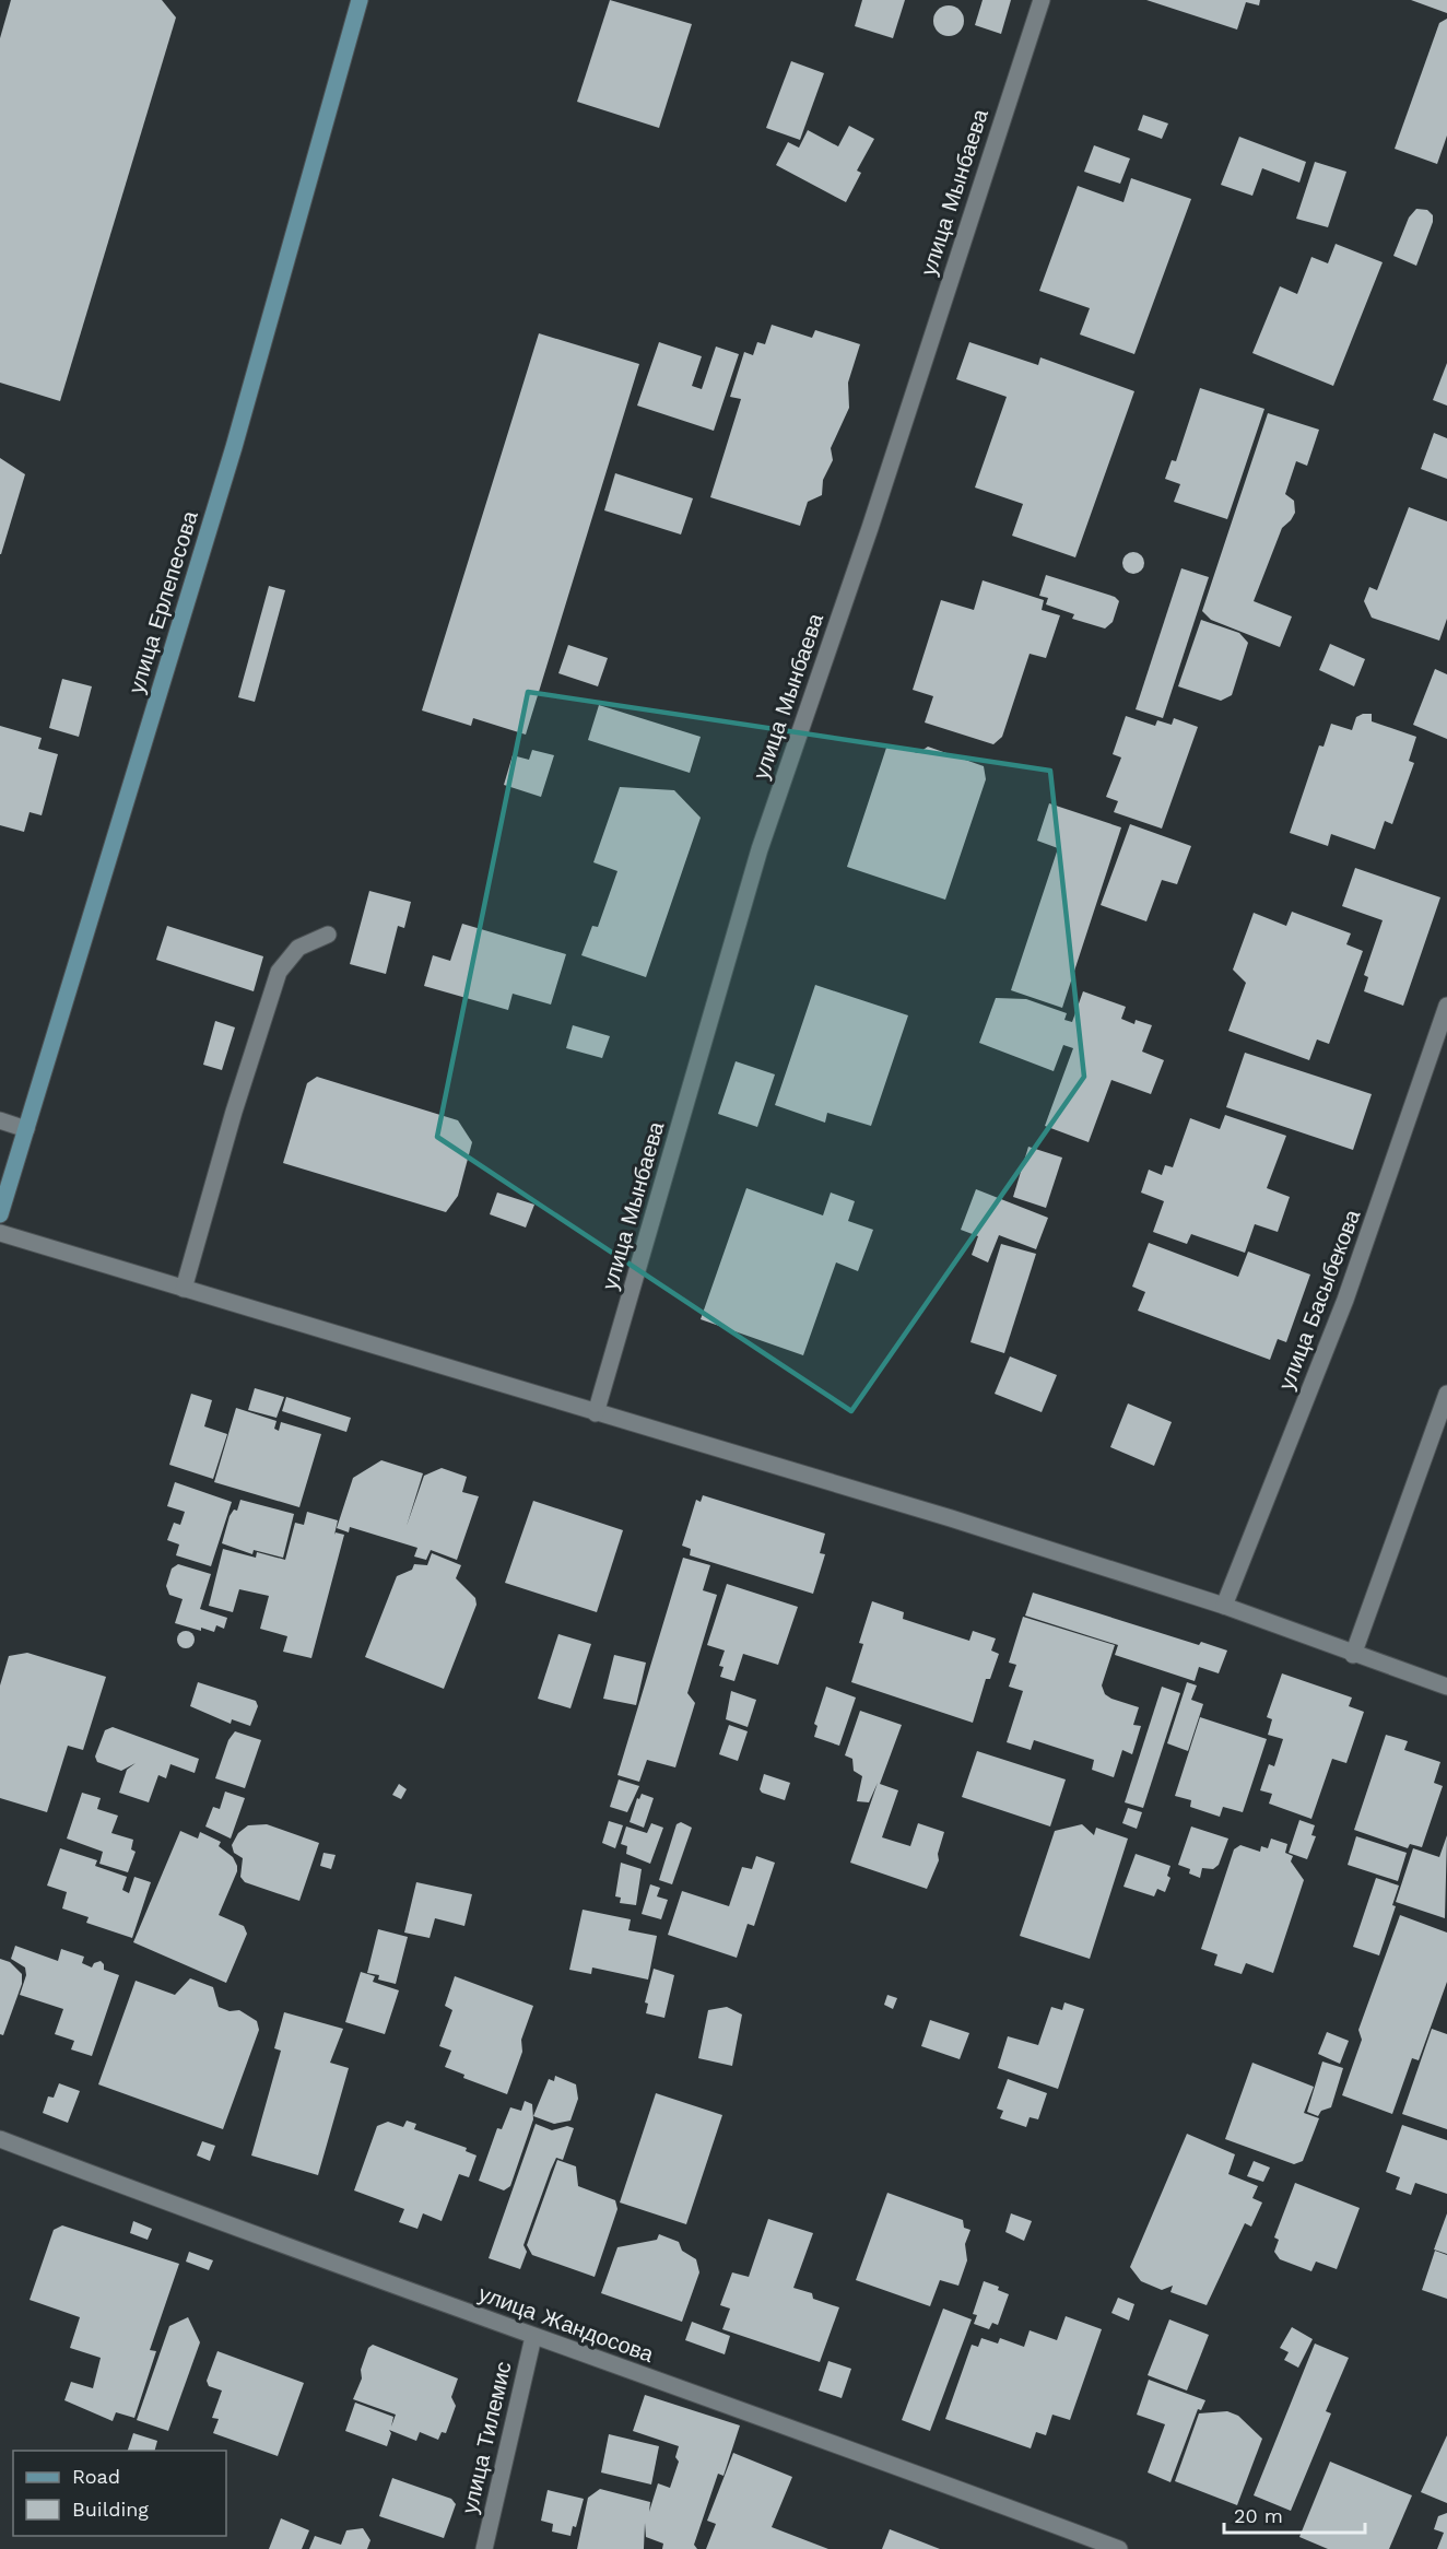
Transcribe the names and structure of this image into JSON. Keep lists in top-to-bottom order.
{
  "streets": {
    "main road": ["улица Ерлепесова"],
    "street": [
      "улица Мынбаева",
      "улица Басыбекова",
      "улица Жандосова",
      "улица Тилемис"
    ]
  },
  "crossings": [
    ["улица Жандосова", "улица Тилемис"]
  ],
  "legend": ["Road", "Building"],
  "scale_bar": "20 m"
}
